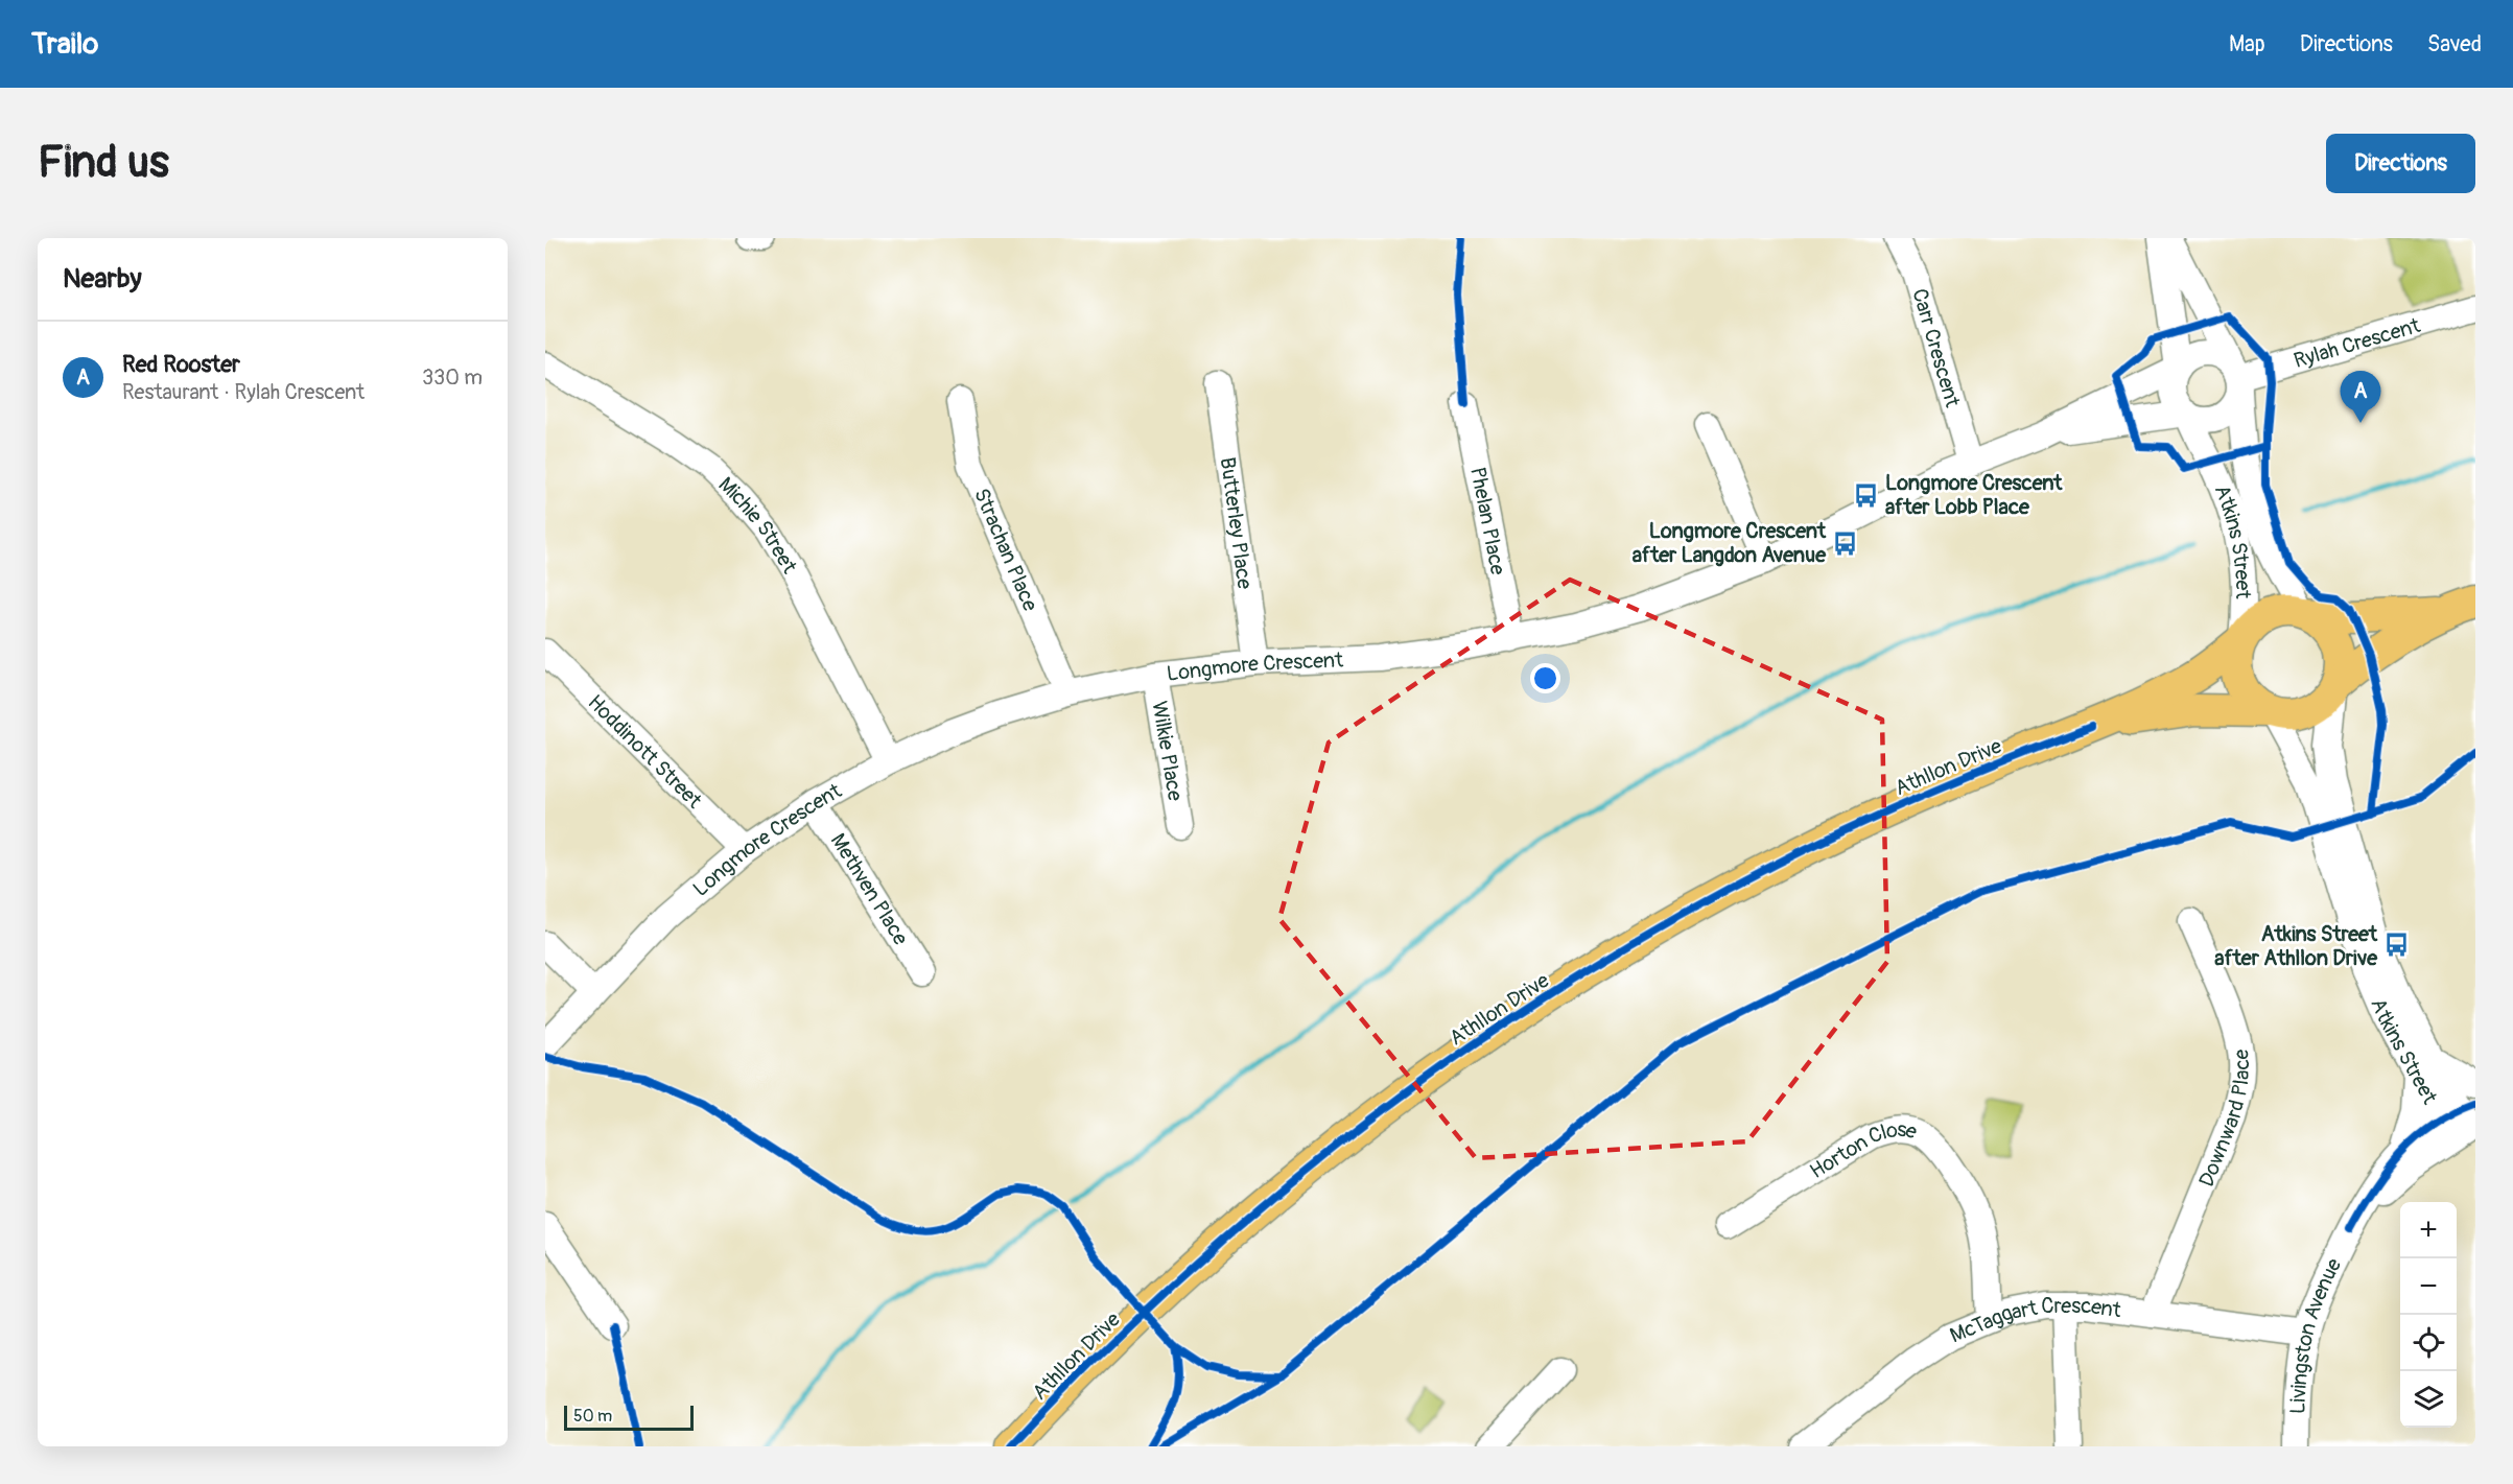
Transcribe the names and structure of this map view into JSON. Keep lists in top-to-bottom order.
{
  "streets": {
    "main road": ["Athllon Drive"],
    "street": [
      "Rylah Crescent",
      "Carr Crescent",
      "Phelan Place",
      "Butterley Place",
      "Michie Street",
      "Atkins Street",
      "Strachan Place",
      "Longmore Crescent",
      "Wilkie Place",
      "Hoddinott Street",
      "Methven Place",
      "Downward Place",
      "Horton Close",
      "McTaggart Crescent",
      "Livingston Avenue"
    ]
  },
  "crossings": [
    ["Rylah Crescent", "Atkins Street"],
    ["Rylah Crescent", "Longmore Crescent"],
    ["Carr Crescent", "Longmore Crescent"],
    ["Phelan Place", "Longmore Crescent"],
    ["Butterley Place", "Longmore Crescent"],
    ["Michie Street", "Longmore Crescent"],
    ["Atkins Street", "Longmore Crescent"],
    ["Atkins Street", "Athllon Drive"],
    ["Atkins Street", "Livingston Avenue"],
    ["Strachan Place", "Longmore Crescent"],
    ["Longmore Crescent", "Wilkie Place"],
    ["Longmore Crescent", "Hoddinott Street"],
    ["Longmore Crescent", "Methven Place"],
    ["Downward Place", "McTaggart Crescent"],
    ["Horton Close", "McTaggart Crescent"],
    ["McTaggart Crescent", "Livingston Avenue"]
  ],
  "places": {
    "bus stop": ["Longmore Crescent after Lobb Place", "Longmore Crescent after Langdon Avenue", "Atkins Street after Athllon Drive"]
  },
  "scale_bar": "50 m",
  "page": {
    "header": "Trailo",
    "nav": ["Map", "Directions", "Saved"],
    "buttons": "Directions",
    "title": "Find us",
    "heading": "Nearby",
    "list": [
      {
        "mark": "A",
        "name": "Red Rooster",
        "note": "Restaurant · Rylah Crescent",
        "value": "330 m"
      }
    ],
    "pins": "A",
    "map_buttons": ["+", "−"],
    "scale": "50 m"
  }
}
